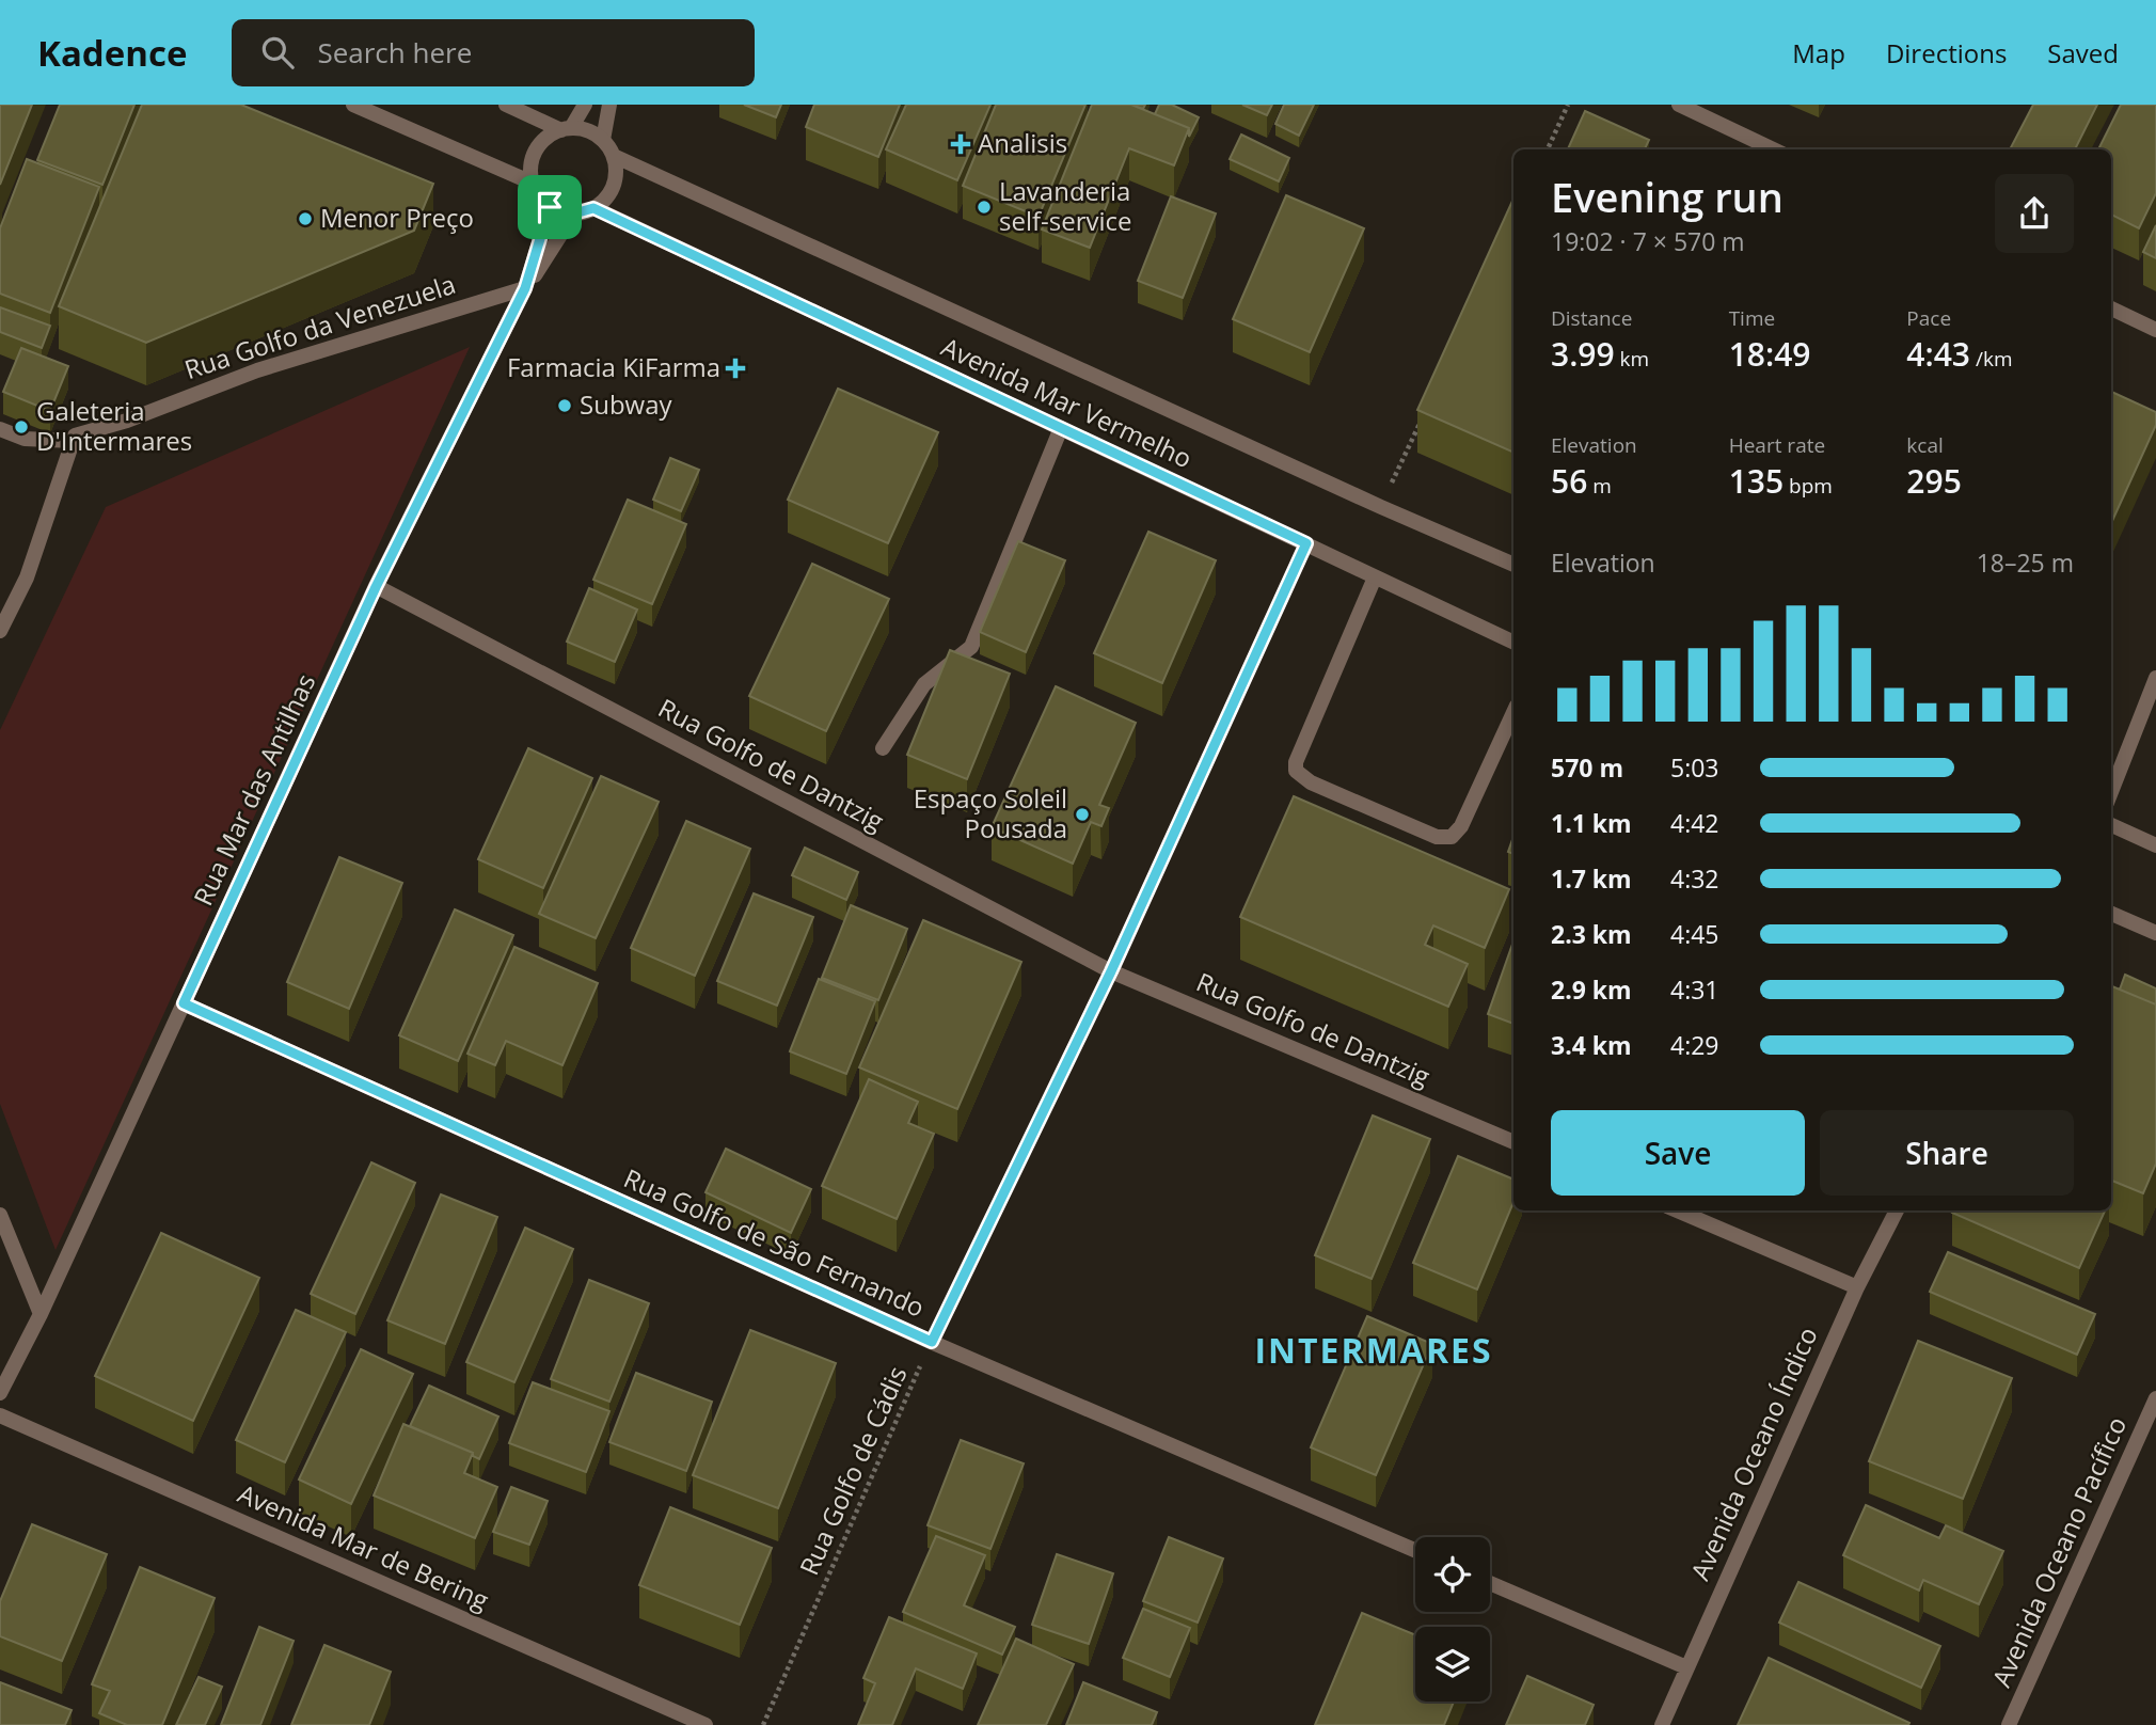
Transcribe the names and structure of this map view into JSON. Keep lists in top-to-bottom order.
{
  "streets": {
    "street": [
      "Rua Golfo da Venezuela",
      "Avenida Mar Vermelho",
      "Rua Golfo de Dantzig",
      "Rua Mar das Antilhas",
      "Rua Golfo de São Fernando",
      "Avenida Oceano Índico",
      "Avenida Mar de Bering",
      "Avenida Oceano Pacífico"
    ],
    "path": ["Rua Golfo de Cádis"]
  },
  "crossings": [
    ["Rua Golfo da Venezuela", "Rua Mar das Antilhas"],
    ["Avenida Mar Vermelho", "Rua Mar das Antilhas"],
    ["Avenida Mar Vermelho", "Rua Golfo de Cádis"],
    ["Rua Golfo de Dantzig", "Rua Mar das Antilhas"],
    ["Rua Golfo de Dantzig", "Rua Golfo de Cádis"],
    ["Rua Mar das Antilhas", "Rua Golfo de São Fernando"],
    ["Rua Golfo de São Fernando", "Rua Golfo de Cádis"]
  ],
  "districts": ["INTERMARES"],
  "places": {
    "health": ["Analisis", "Farmacia KiFarma"],
    "other": [
      "Lavanderia self-service",
      "Menor Preço",
      "Subway",
      "Galeteria D'Intermares",
      "Espaço Soleil Pousada"
    ]
  },
  "page": {
    "header": "Kadence",
    "search": "Search here",
    "nav": ["Map", "Directions", "Saved"],
    "heading": ["Evening run", "19:02 · 7 × 570 m"],
    "stats": [
      ["Distance", "3.99 km"],
      ["Time", "18:49"],
      ["Pace", "4:43 /km"],
      ["Elevation", "56 m"],
      ["Heart rate", "135 bpm"],
      ["kcal", "295"]
    ],
    "chart": ["Elevation", "18–25 m"],
    "list": [
      {
        "name": "570 m",
        "note": "5:03"
      },
      {
        "name": "1.1 km",
        "note": "4:42"
      },
      {
        "name": "1.7 km",
        "note": "4:32"
      },
      {
        "name": "2.3 km",
        "note": "4:45"
      },
      {
        "name": "2.9 km",
        "note": "4:31"
      },
      {
        "name": "3.4 km",
        "note": "4:29"
      }
    ],
    "buttons": ["Save", "Share"]
  }
}
